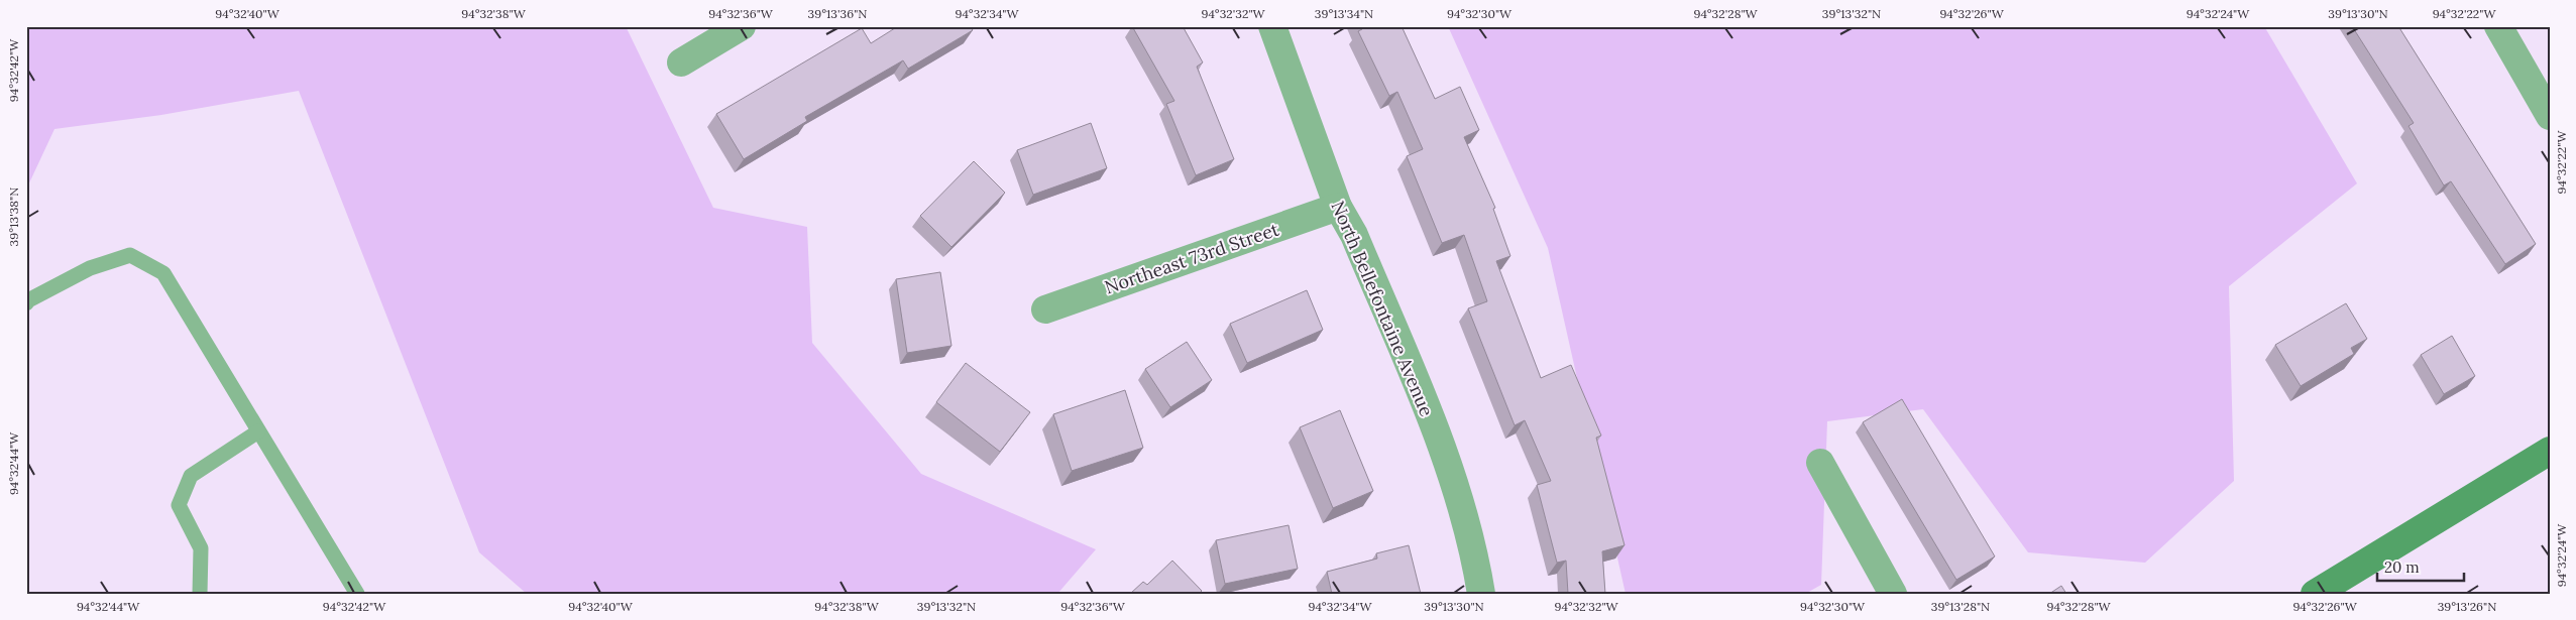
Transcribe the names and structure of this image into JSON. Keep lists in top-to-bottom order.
{
  "streets": {
    "street": ["Northeast 73rd Street", "North Bellefontaine Avenue"]
  },
  "crossings": [
    ["Northeast 73rd Street", "North Bellefontaine Avenue"]
  ],
  "scale_bar": "20 m",
  "coordinates": [
    "94°32'40\"W",
    "94°32'38\"W",
    "94°32'36\"W",
    "39°13'36\"N",
    "94°32'34\"W",
    "94°32'32\"W",
    "39°13'34\"N",
    "94°32'30\"W",
    "94°32'28\"W",
    "39°13'32\"N",
    "94°32'26\"W",
    "94°32'24\"W",
    "39°13'30\"N",
    "94°32'22\"W",
    "94°32'42\"W",
    "39°13'38\"N",
    "94°32'44\"W",
    "39°13'28\"N",
    "39°13'26\"N"
  ]
}
